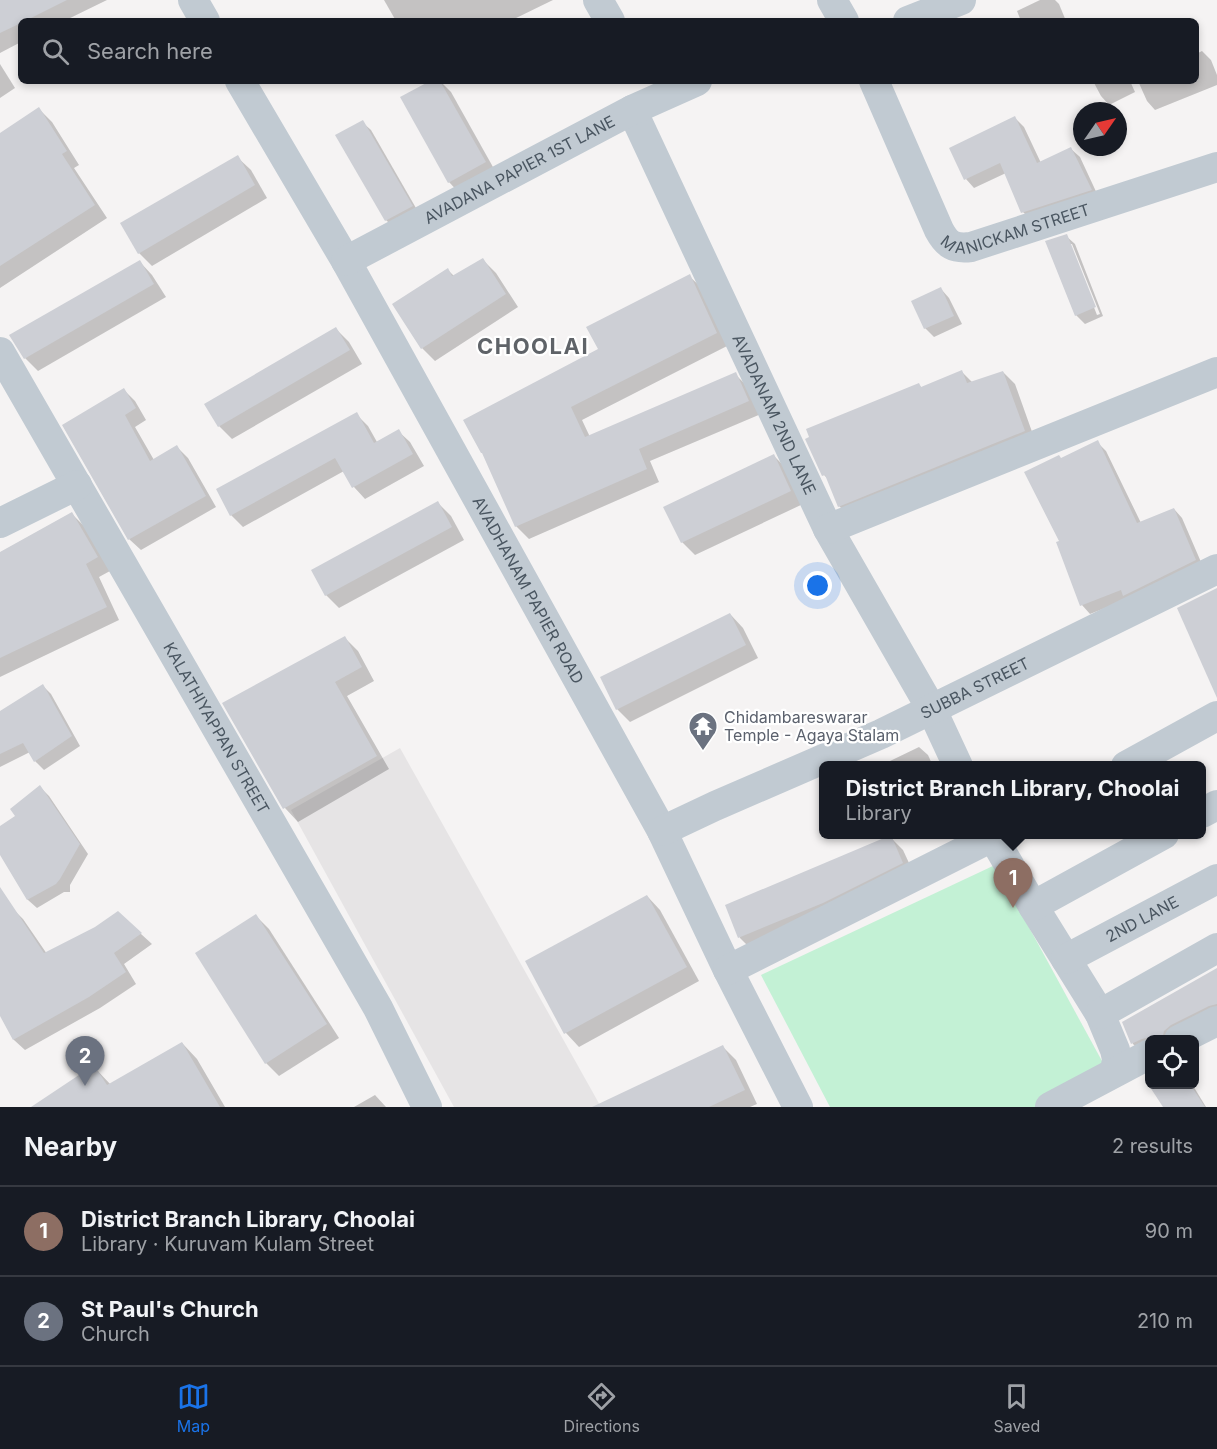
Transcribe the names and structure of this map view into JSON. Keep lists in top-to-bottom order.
{
  "streets": {
    "street": [
      "AVADANA PAPIER 1ST LANE",
      "MANICKAM STREET",
      "AVADANAM 2ND LANE",
      "AVADHANAM PAPIER ROAD",
      "SUBBA STREET",
      "KALATHIYAPPAN STREET",
      "2ND LANE"
    ]
  },
  "crossings": [
    ["AVADANA PAPIER 1ST LANE", "AVADANAM 2ND LANE"],
    ["AVADANA PAPIER 1ST LANE", "AVADHANAM PAPIER ROAD"],
    ["AVADANAM 2ND LANE", "SUBBA STREET"],
    ["AVADHANAM PAPIER ROAD", "SUBBA STREET"]
  ],
  "districts": ["CHOOLAI"],
  "places": {
    "temple": ["Chidambareswarar Temple - Agaya Stalam"]
  },
  "north": "top right",
  "page": {
    "search": "Search here",
    "popup": ["District Branch Library, Choolai", "Library"],
    "pins": ["1", "2"],
    "heading": ["Nearby", "2 results"],
    "list": [
      {
        "mark": "1",
        "name": "District Branch Library, Choolai",
        "note": "Library · Kuruvam Kulam Street",
        "value": "90 m"
      },
      {
        "mark": "2",
        "name": "St Paul's Church",
        "note": "Church",
        "value": "210 m"
      }
    ],
    "nav": ["Map", "Directions", "Saved"]
  }
}
